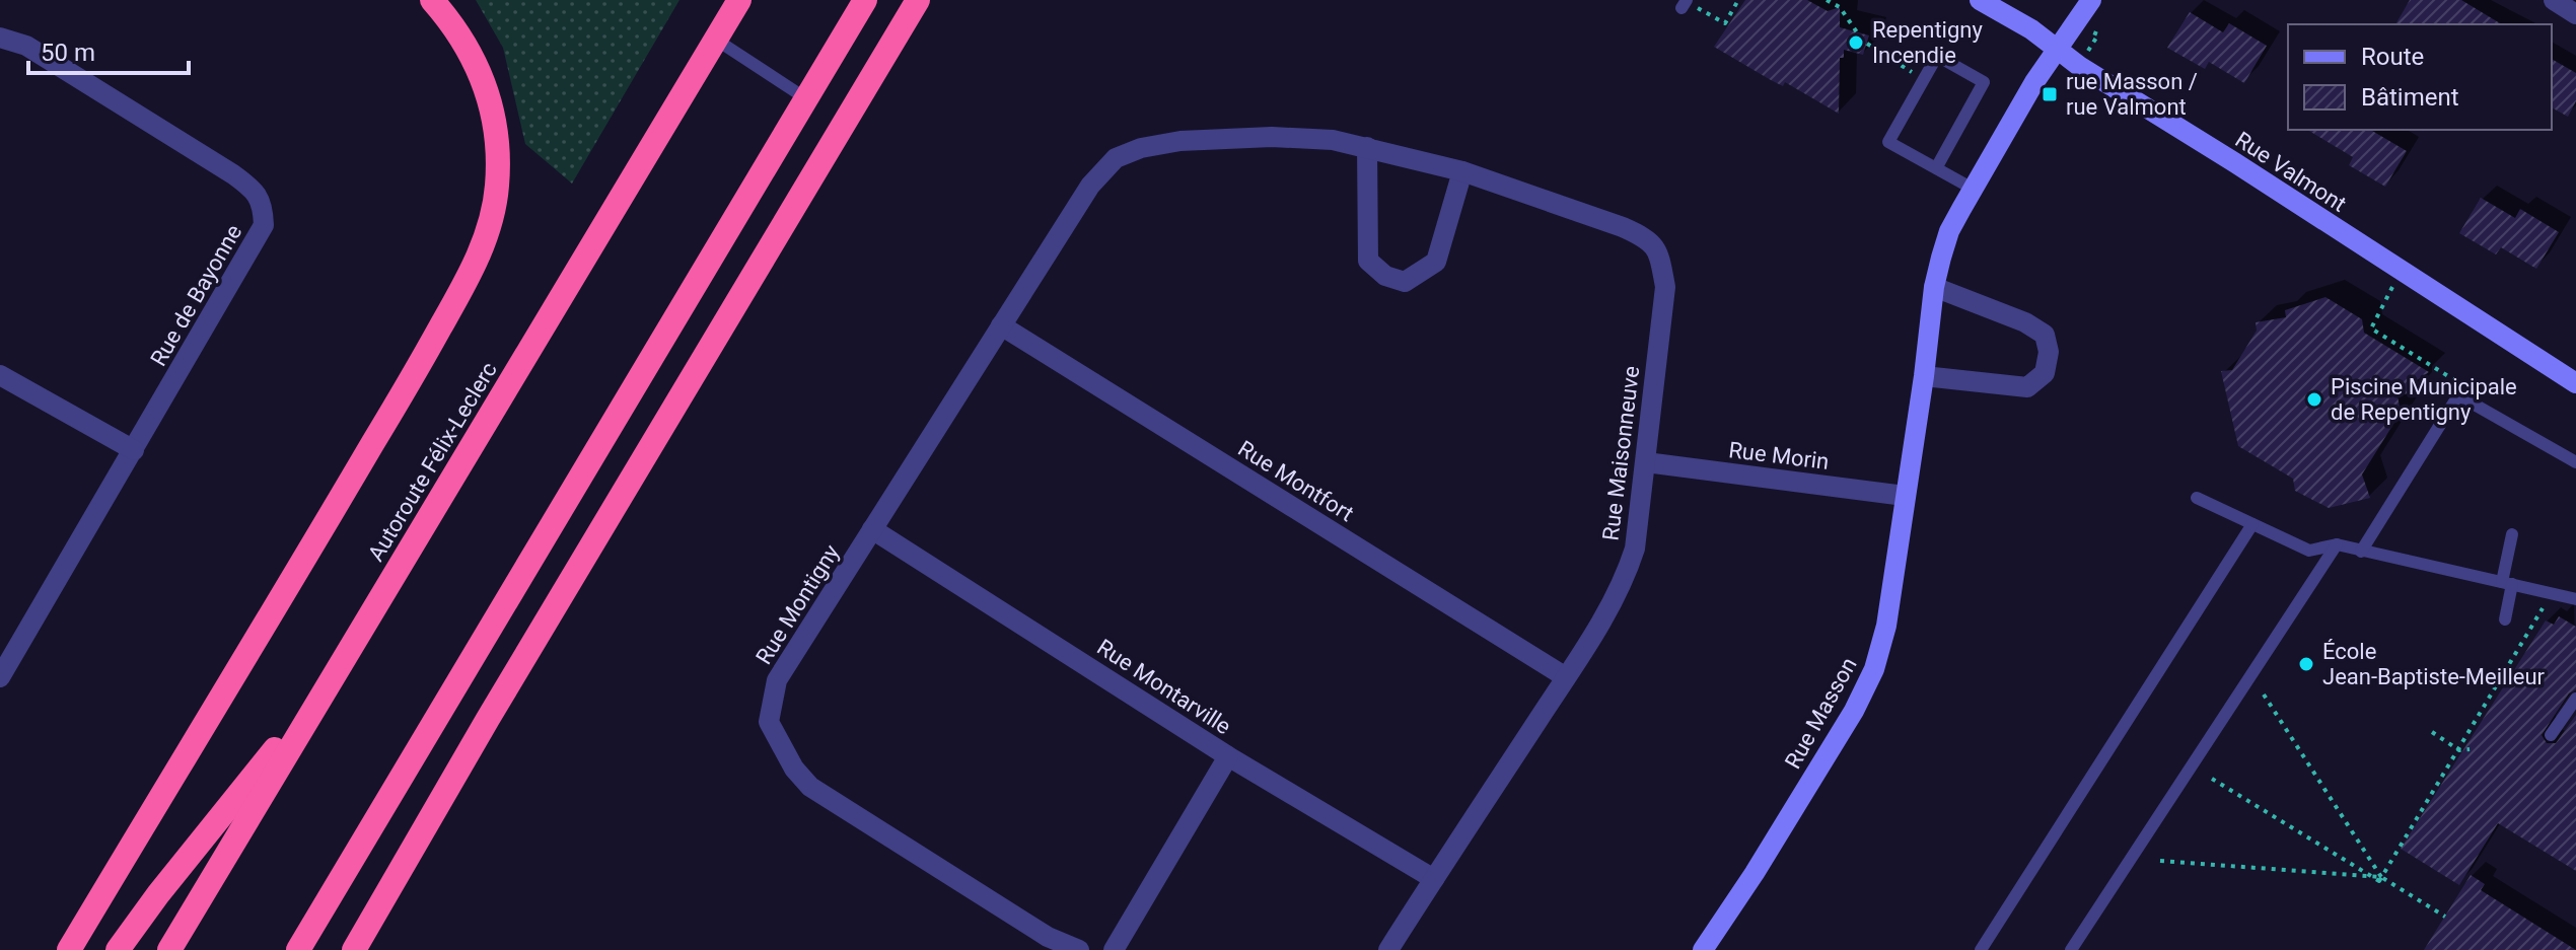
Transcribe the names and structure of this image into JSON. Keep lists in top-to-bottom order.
{
  "streets": {
    "highway": ["Autoroute Félix-Leclerc"],
    "street": [
      "Rue Valmont",
      "Rue de Bayonne",
      "Rue Maisonneuve",
      "Rue Morin",
      "Rue Montfort",
      "Rue Montigny",
      "Rue Montarville",
      "Rue Masson"
    ]
  },
  "crossings": [
    ["Rue Valmont", "Rue Masson"],
    ["Rue Maisonneuve", "Rue Morin"],
    ["Rue Maisonneuve", "Rue Montfort"],
    ["Rue Maisonneuve", "Rue Montigny"],
    ["Rue Maisonneuve", "Rue Montarville"],
    ["Rue Morin", "Rue Masson"],
    ["Rue Montfort", "Rue Montigny"],
    ["Rue Montigny", "Rue Montarville"]
  ],
  "places": {
    "other": ["Repentigny Incendie", "Piscine Municipale de Repentigny", "École Jean-Baptiste-Meilleur"],
    "transit": ["rue Masson / rue Valmont"]
  },
  "legend": ["Route", "Bâtiment"],
  "scale_bar": "50 m"
}
